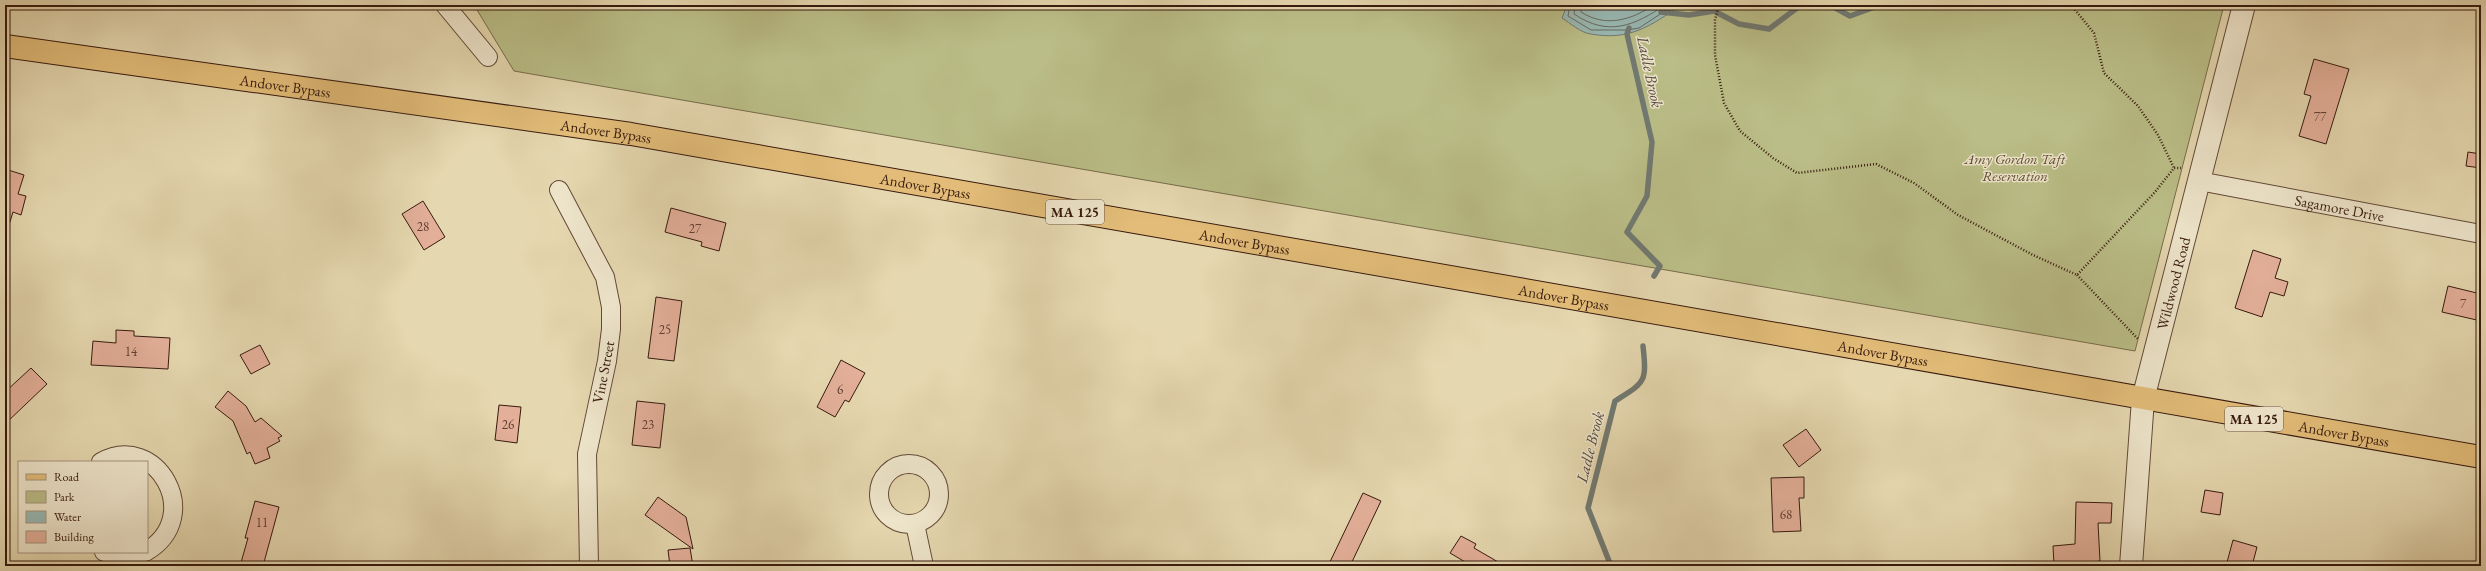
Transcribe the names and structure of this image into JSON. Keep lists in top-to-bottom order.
{
  "streets": {
    "main road": ["Andover Bypass", "MA 125"],
    "street": ["Sagamore Drive", "Wildwood Road", "Vine Street"]
  },
  "crossings": [
    ["Andover Bypass", "Wildwood Road"],
    ["Sagamore Drive", "Wildwood Road"]
  ],
  "water": ["Ladle Brook"],
  "parks": ["Amy Gordon Taft Reservation"],
  "house_numbers": [
    "77",
    "28",
    "27",
    "7",
    "25",
    "14",
    "6",
    "26",
    "23",
    "68",
    "11"
  ],
  "legend": [
    "Road",
    "Park",
    "Water",
    "Building"
  ]
}
